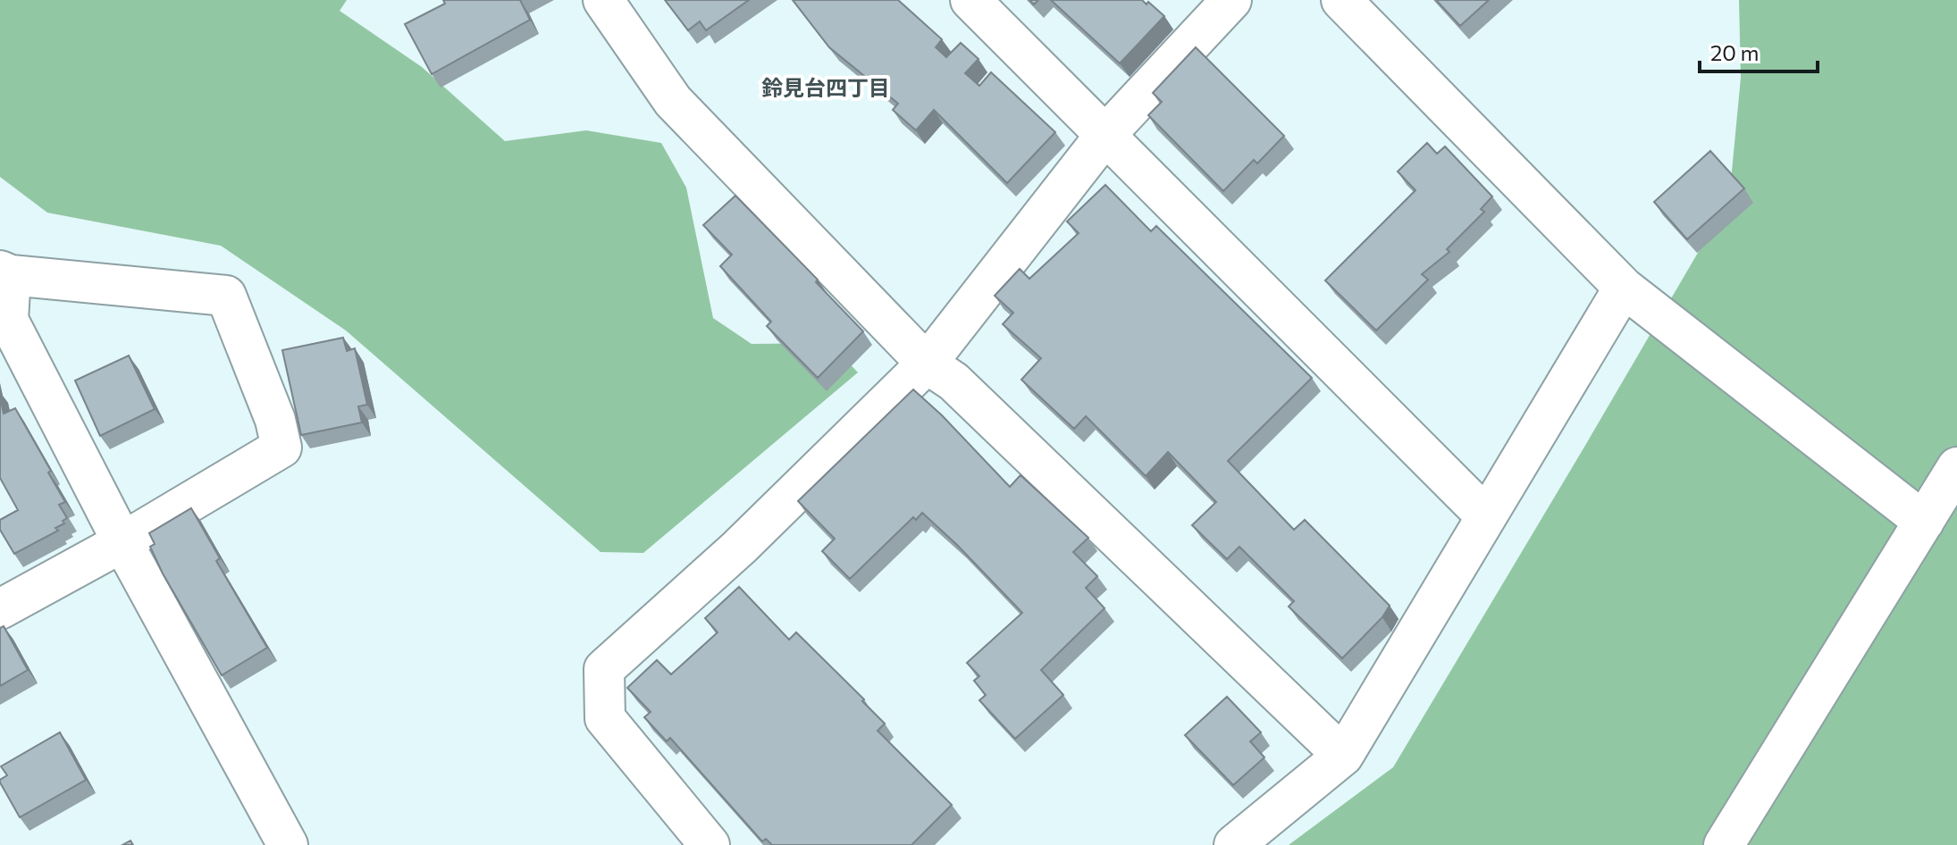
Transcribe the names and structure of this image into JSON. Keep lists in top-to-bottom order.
{
  "districts": ["鈴見台四丁目"],
  "scale_bar": "20 m"
}
